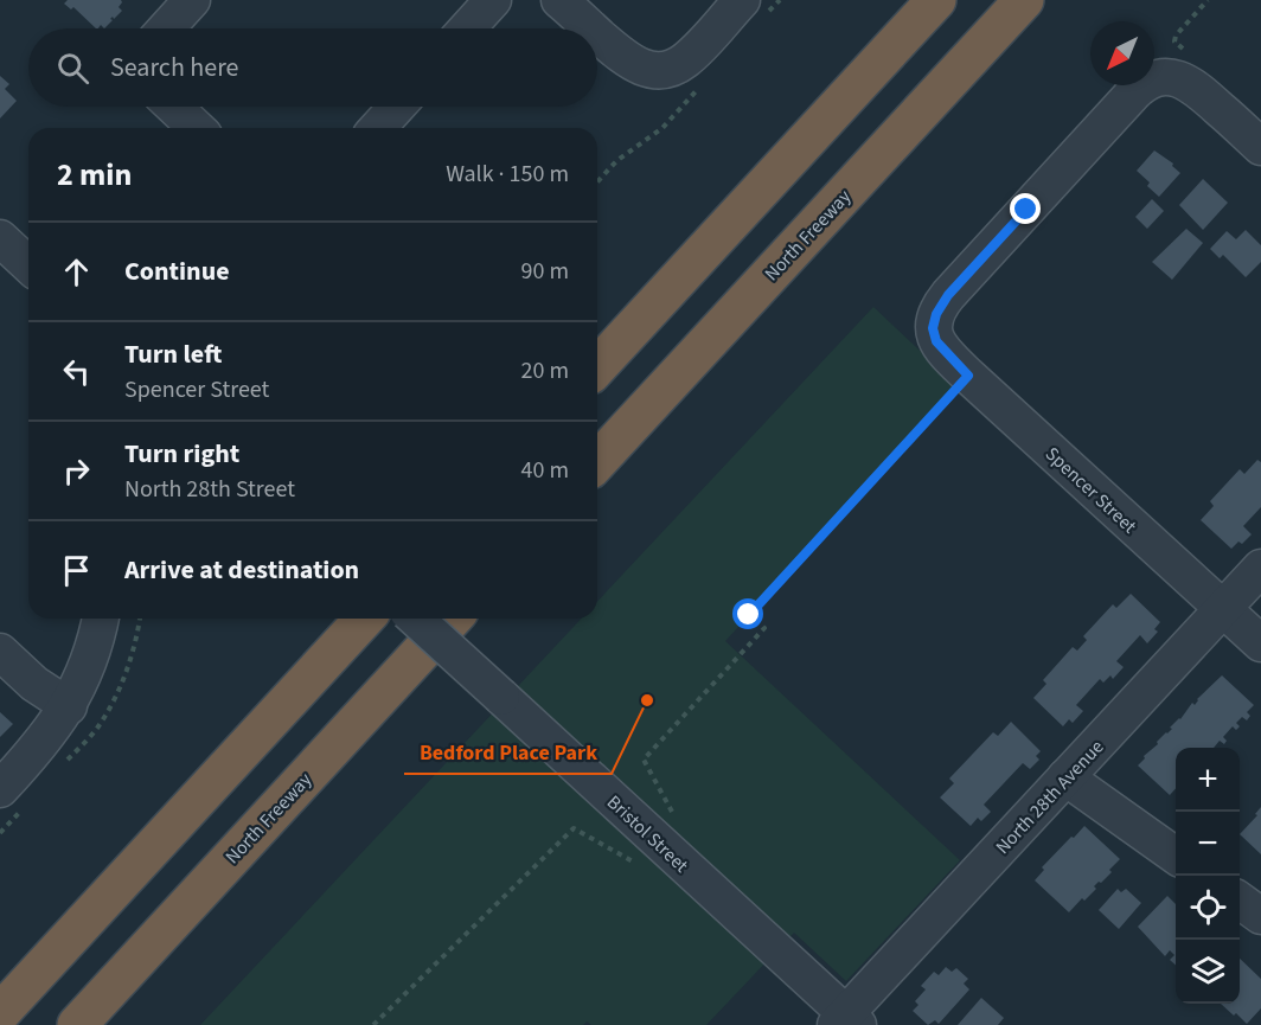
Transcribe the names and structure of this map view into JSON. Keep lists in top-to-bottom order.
{
  "streets": {
    "highway": ["North Freeway"],
    "street": ["Spencer Street", "North 28th Avenue", "Bristol Street"]
  },
  "crossings": [
    ["Spencer Street", "North 28th Avenue"],
    ["North 28th Avenue", "Bristol Street"]
  ],
  "places": ["Bedford Place Park"],
  "north": "bottom left",
  "page": {
    "search": "Search here",
    "heading": ["2 min", "Walk · 150 m"],
    "list": [
      ["Continue", "90 m"],
      ["Turn left", "Spencer Street", "20 m"],
      ["Turn right", "North 28th Street", "40 m"],
      "Arrive at destination"
    ],
    "map_buttons": ["+", "−"]
  }
}
